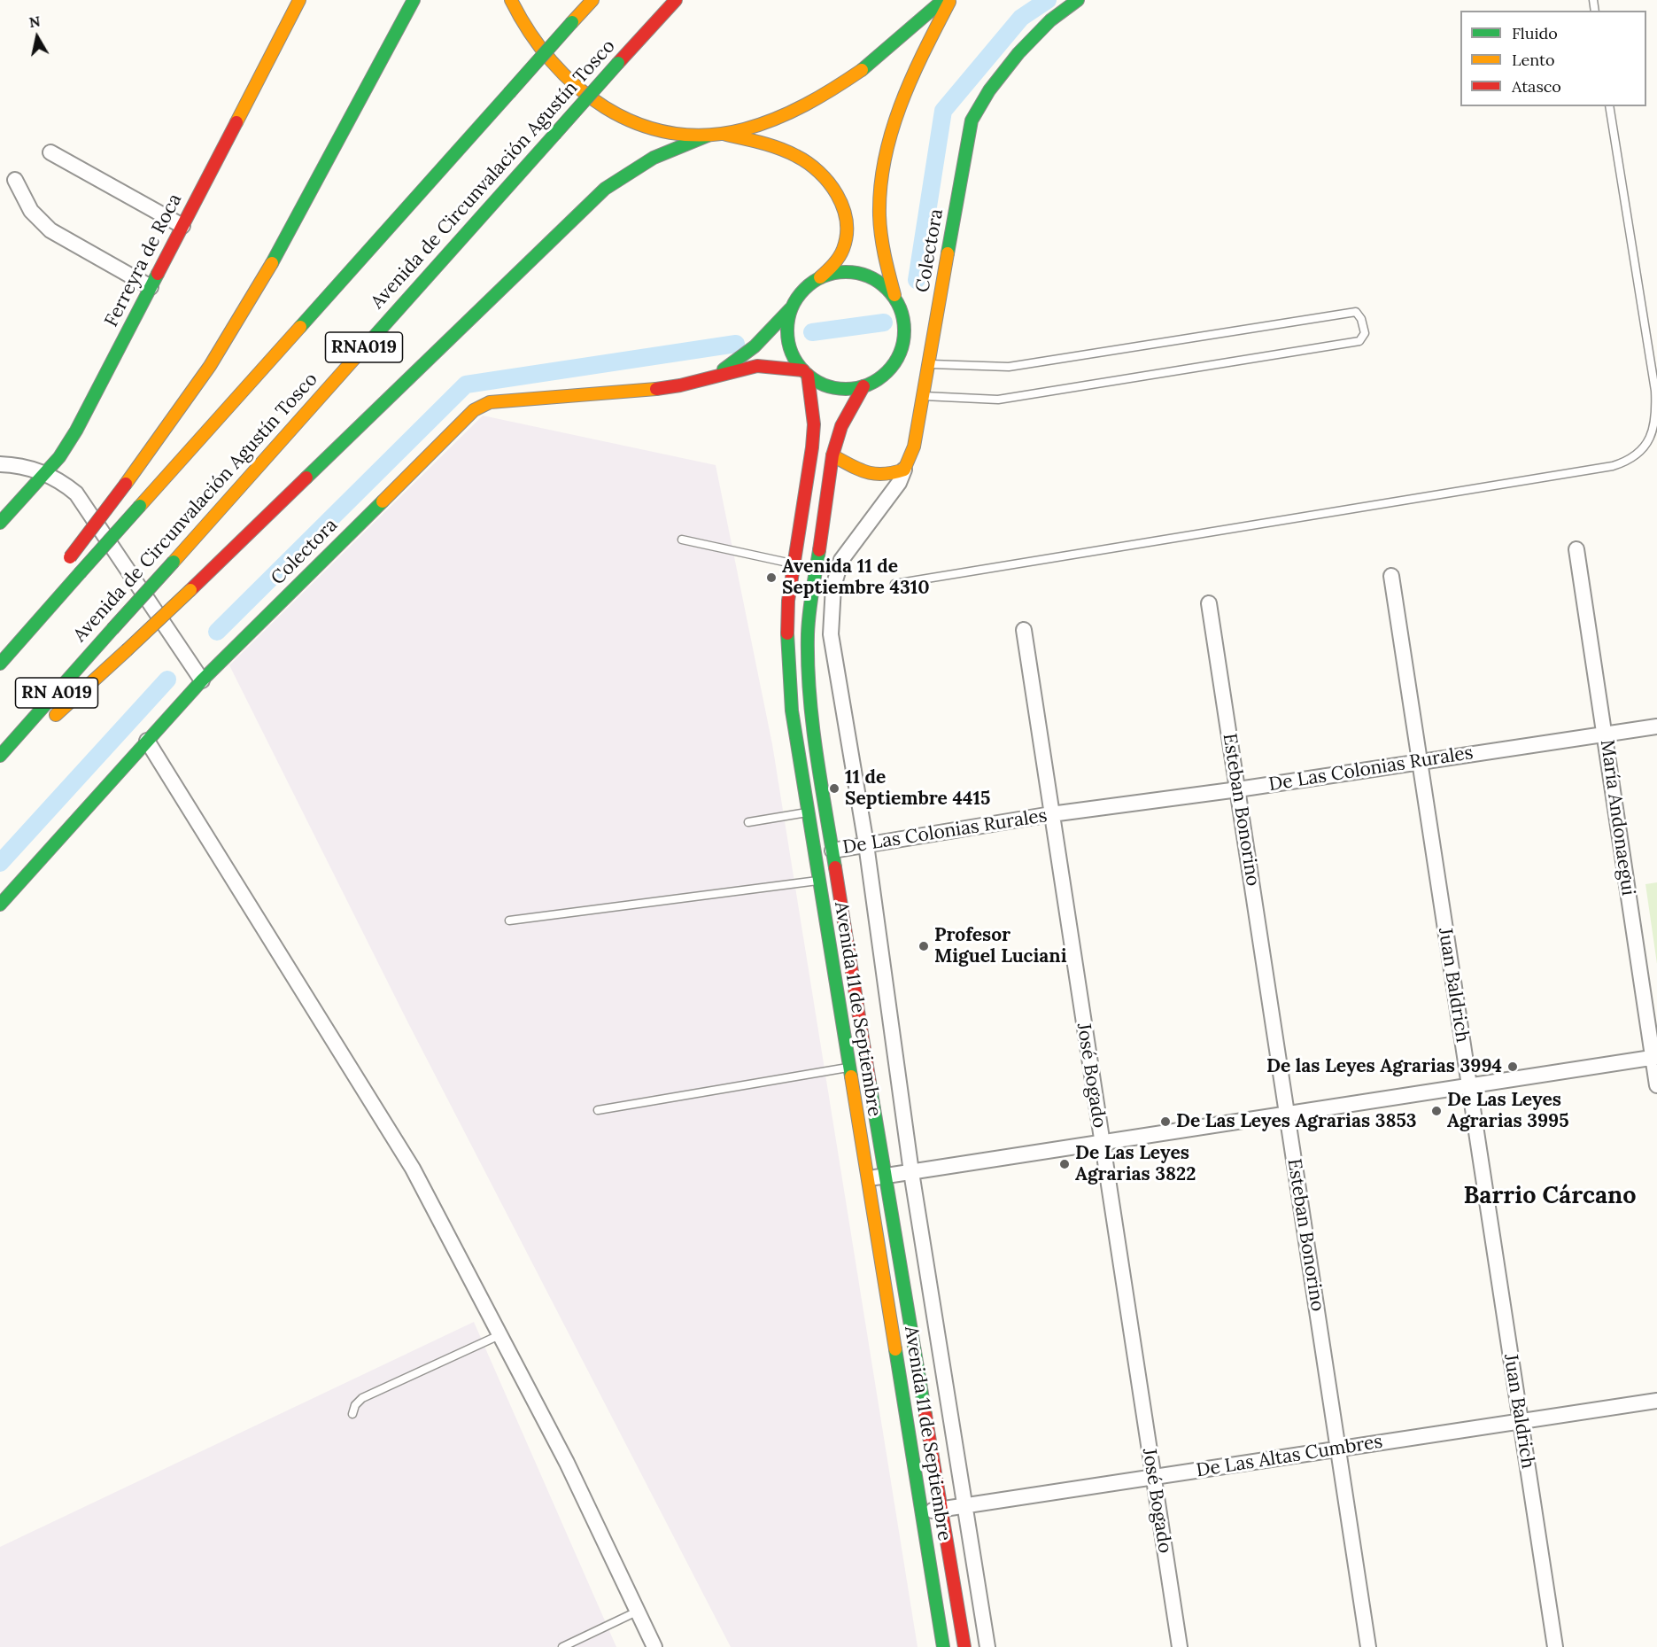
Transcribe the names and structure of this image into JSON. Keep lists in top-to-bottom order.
{
  "streets": {
    "main road": [
      "Avenida de Circunvalación Agustín Tosco",
      "Colectora",
      "Ferreyra de Roca",
      "RNA019",
      "RN A019",
      "Avenida 11 de Septiembre"
    ],
    "street": [
      "De Las Colonias Rurales",
      "Esteban Bonorino",
      "María Andonaegui",
      "Juan Baldrich",
      "José Bogado",
      "De Las Altas Cumbres"
    ]
  },
  "crossings": [
    ["Colectora", "Avenida 11 de Septiembre"],
    ["RNA019", "RN A019"],
    ["De Las Colonias Rurales", "Esteban Bonorino"],
    ["De Las Colonias Rurales", "María Andonaegui"],
    ["De Las Colonias Rurales", "Juan Baldrich"],
    ["De Las Colonias Rurales", "Avenida 11 de Septiembre"],
    ["De Las Colonias Rurales", "José Bogado"],
    ["Esteban Bonorino", "De Las Altas Cumbres"],
    ["Juan Baldrich", "De Las Altas Cumbres"],
    ["Avenida 11 de Septiembre", "De Las Altas Cumbres"],
    ["José Bogado", "De Las Altas Cumbres"]
  ],
  "districts": ["Barrio Cárcano"],
  "places": [
    "Avenida 11 de Septiembre 4310",
    "11 de Septiembre 4415",
    "Profesor Miguel Luciani",
    "De las Leyes Agrarias 3994",
    "De Las Leyes Agrarias 3995",
    "De Las Leyes Agrarias 3853",
    "De Las Leyes Agrarias 3822"
  ],
  "legend": ["Fluido", "Lento", "Atasco"],
  "north": "top"
}
